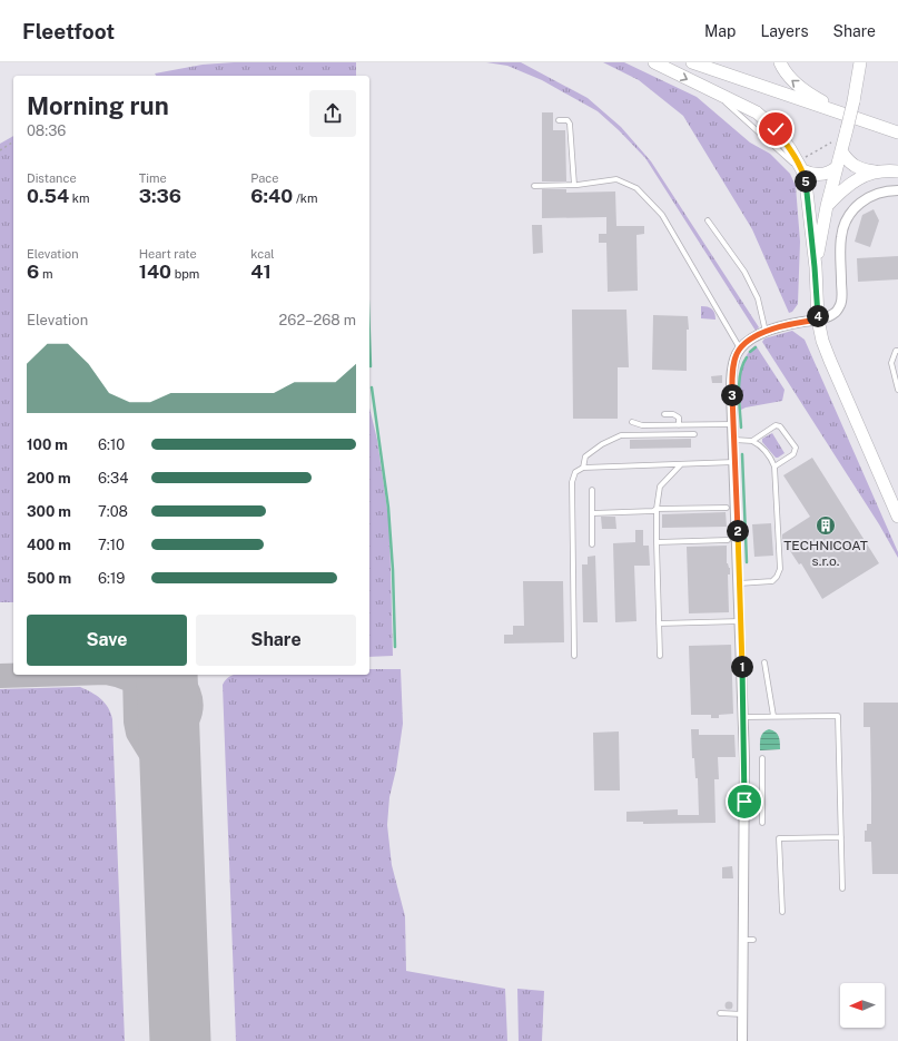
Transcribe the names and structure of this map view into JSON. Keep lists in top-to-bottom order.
{
  "places": {
    "building": ["TECHNICOAT s.r.o."]
  },
  "north": "left",
  "page": {
    "header": "Fleetfoot",
    "nav": ["Map", "Layers", "Share"],
    "heading": ["Morning run", "08:36"],
    "stats": [
      ["Distance", "0.54 km"],
      ["Time", "3:36"],
      ["Pace", "6:40 /km"],
      ["Elevation", "6 m"],
      ["Heart rate", "140 bpm"],
      ["kcal", "41"]
    ],
    "pins": [
      "5",
      "4",
      "3",
      "2",
      "1"
    ],
    "chart": ["Elevation", "262–268 m"],
    "list": [
      {
        "name": "100 m",
        "note": "6:10"
      },
      {
        "name": "200 m",
        "note": "6:34"
      },
      {
        "name": "300 m",
        "note": "7:08"
      },
      {
        "name": "400 m",
        "note": "7:10"
      },
      {
        "name": "500 m",
        "note": "6:19"
      }
    ],
    "buttons": ["Save", "Share"]
  }
}
